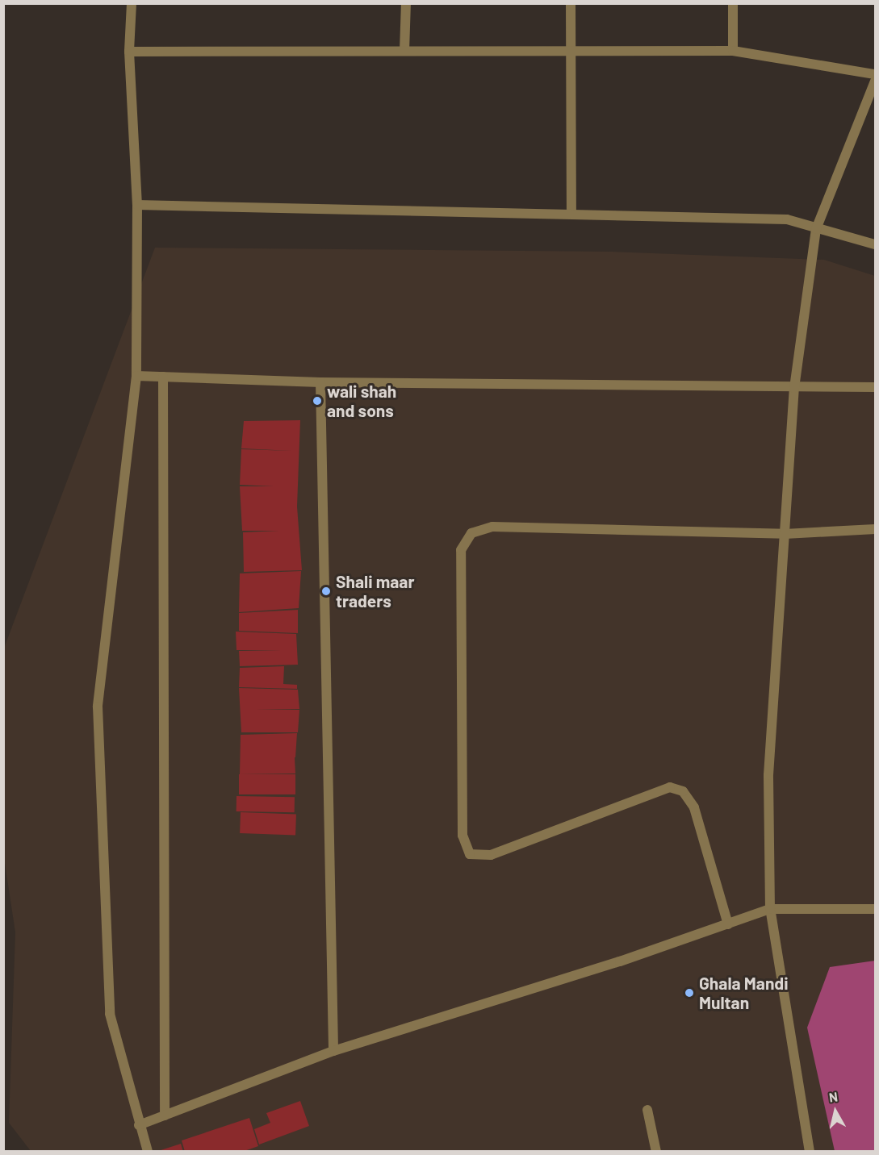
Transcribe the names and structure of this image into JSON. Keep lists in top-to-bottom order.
{
  "places": ["wali shah and sons", "Shali maar traders", "Ghala Mandi Multan"],
  "north": "top"
}
